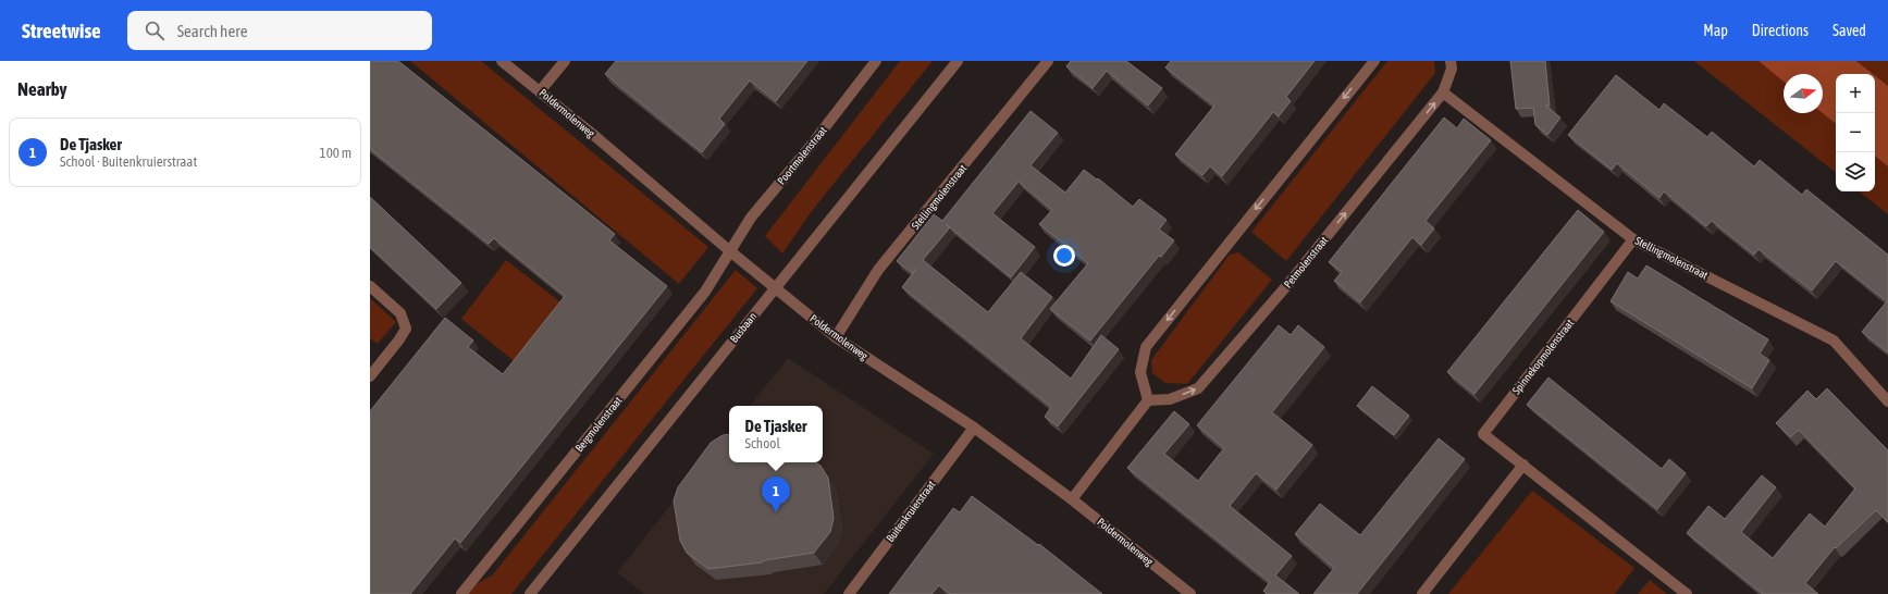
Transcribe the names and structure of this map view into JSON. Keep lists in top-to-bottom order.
{
  "streets": {
    "street": [
      "Poldermolenweg",
      "Poortmolenstraat",
      "Stellingmolenstraat",
      "Petmolenstraat",
      "Busbaan",
      "Spinnekopmolenstraat",
      "Bergmolenstraat",
      "Buitenkruierstraat"
    ]
  },
  "crossings": [
    ["Poldermolenweg", "Poortmolenstraat"],
    ["Poldermolenweg", "Stellingmolenstraat"],
    ["Poldermolenweg", "Busbaan"],
    ["Poldermolenweg", "Bergmolenstraat"],
    ["Poldermolenweg", "Buitenkruierstraat"],
    ["Poortmolenstraat", "Bergmolenstraat"],
    ["Stellingmolenstraat", "Petmolenstraat"],
    ["Stellingmolenstraat", "Spinnekopmolenstraat"]
  ],
  "north": "right",
  "page": {
    "header": "Streetwise",
    "search": "Search here",
    "nav": ["Map", "Directions", "Saved"],
    "heading": "Nearby",
    "map_buttons": ["+", "−"],
    "list": [
      {
        "mark": "1",
        "name": "De Tjasker",
        "note": "School · Buitenkruierstraat",
        "value": "100 m"
      }
    ],
    "popup": ["De Tjasker", "School"],
    "pins": "1"
  }
}
